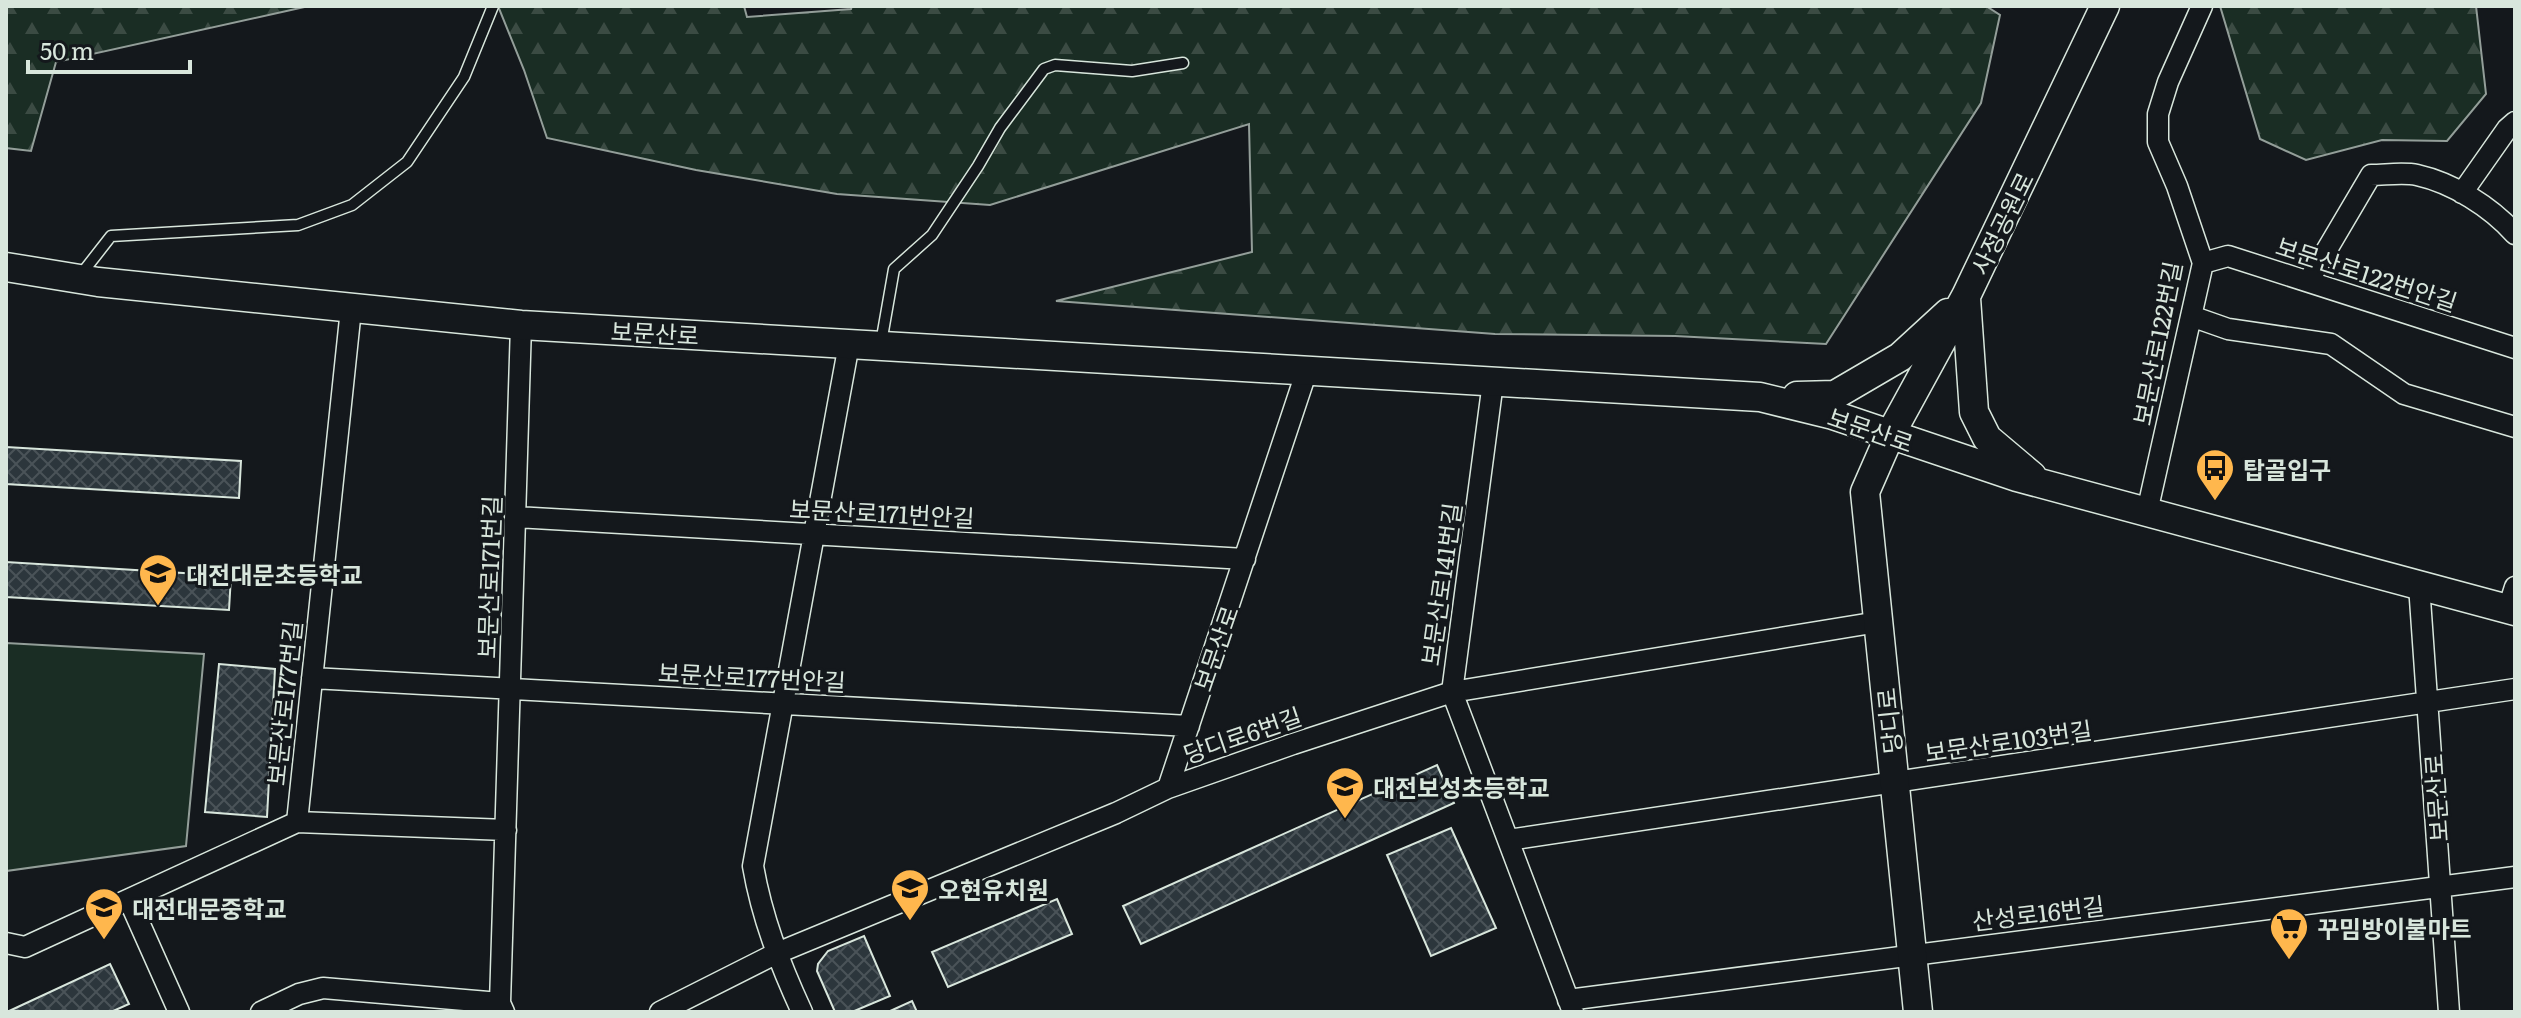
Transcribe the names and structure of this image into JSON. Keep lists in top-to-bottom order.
{
  "streets": {
    "main road": ["사정공원로", "보문산로", "당디로"],
    "street": [
      "보문산로122번안길",
      "보문산로122번길",
      "보문산로171번안길",
      "보문산로171번길",
      "보문산로141번길",
      "보문산로177번안길",
      "보문산로177번길",
      "당디로6번길",
      "보문산로103번길",
      "산성로16번길"
    ]
  },
  "crossings": [
    ["사정공원로", "보문산로"],
    ["사정공원로", "당디로"],
    ["보문산로122번안길", "보문산로122번길"],
    ["보문산로", "보문산로122번길"],
    ["보문산로", "보문산로171번안길"],
    ["보문산로", "보문산로171번길"],
    ["보문산로", "보문산로141번길"],
    ["보문산로", "보문산로177번안길"],
    ["보문산로", "보문산로177번길"],
    ["보문산로", "당디로"],
    ["보문산로", "당디로6번길"],
    ["보문산로", "보문산로103번길"],
    ["보문산로", "산성로16번길"],
    ["보문산로171번안길", "보문산로171번길"],
    ["보문산로171번길", "보문산로177번안길"],
    ["보문산로141번길", "당디로6번길"],
    ["보문산로141번길", "보문산로103번길"],
    ["보문산로141번길", "산성로16번길"],
    ["보문산로177번안길", "보문산로177번길"],
    ["당디로", "당디로6번길"],
    ["당디로", "보문산로103번길"],
    ["당디로", "산성로16번길"]
  ],
  "places": {
    "bus stop": ["탑골입구"],
    "school or university": [
      "대전대문초등학교",
      "대전보성초등학교",
      "오현유치원",
      "대전대문중학교"
    ],
    "supermarket": ["꾸밈방이불마트"]
  },
  "scale_bar": "50 m"
}
